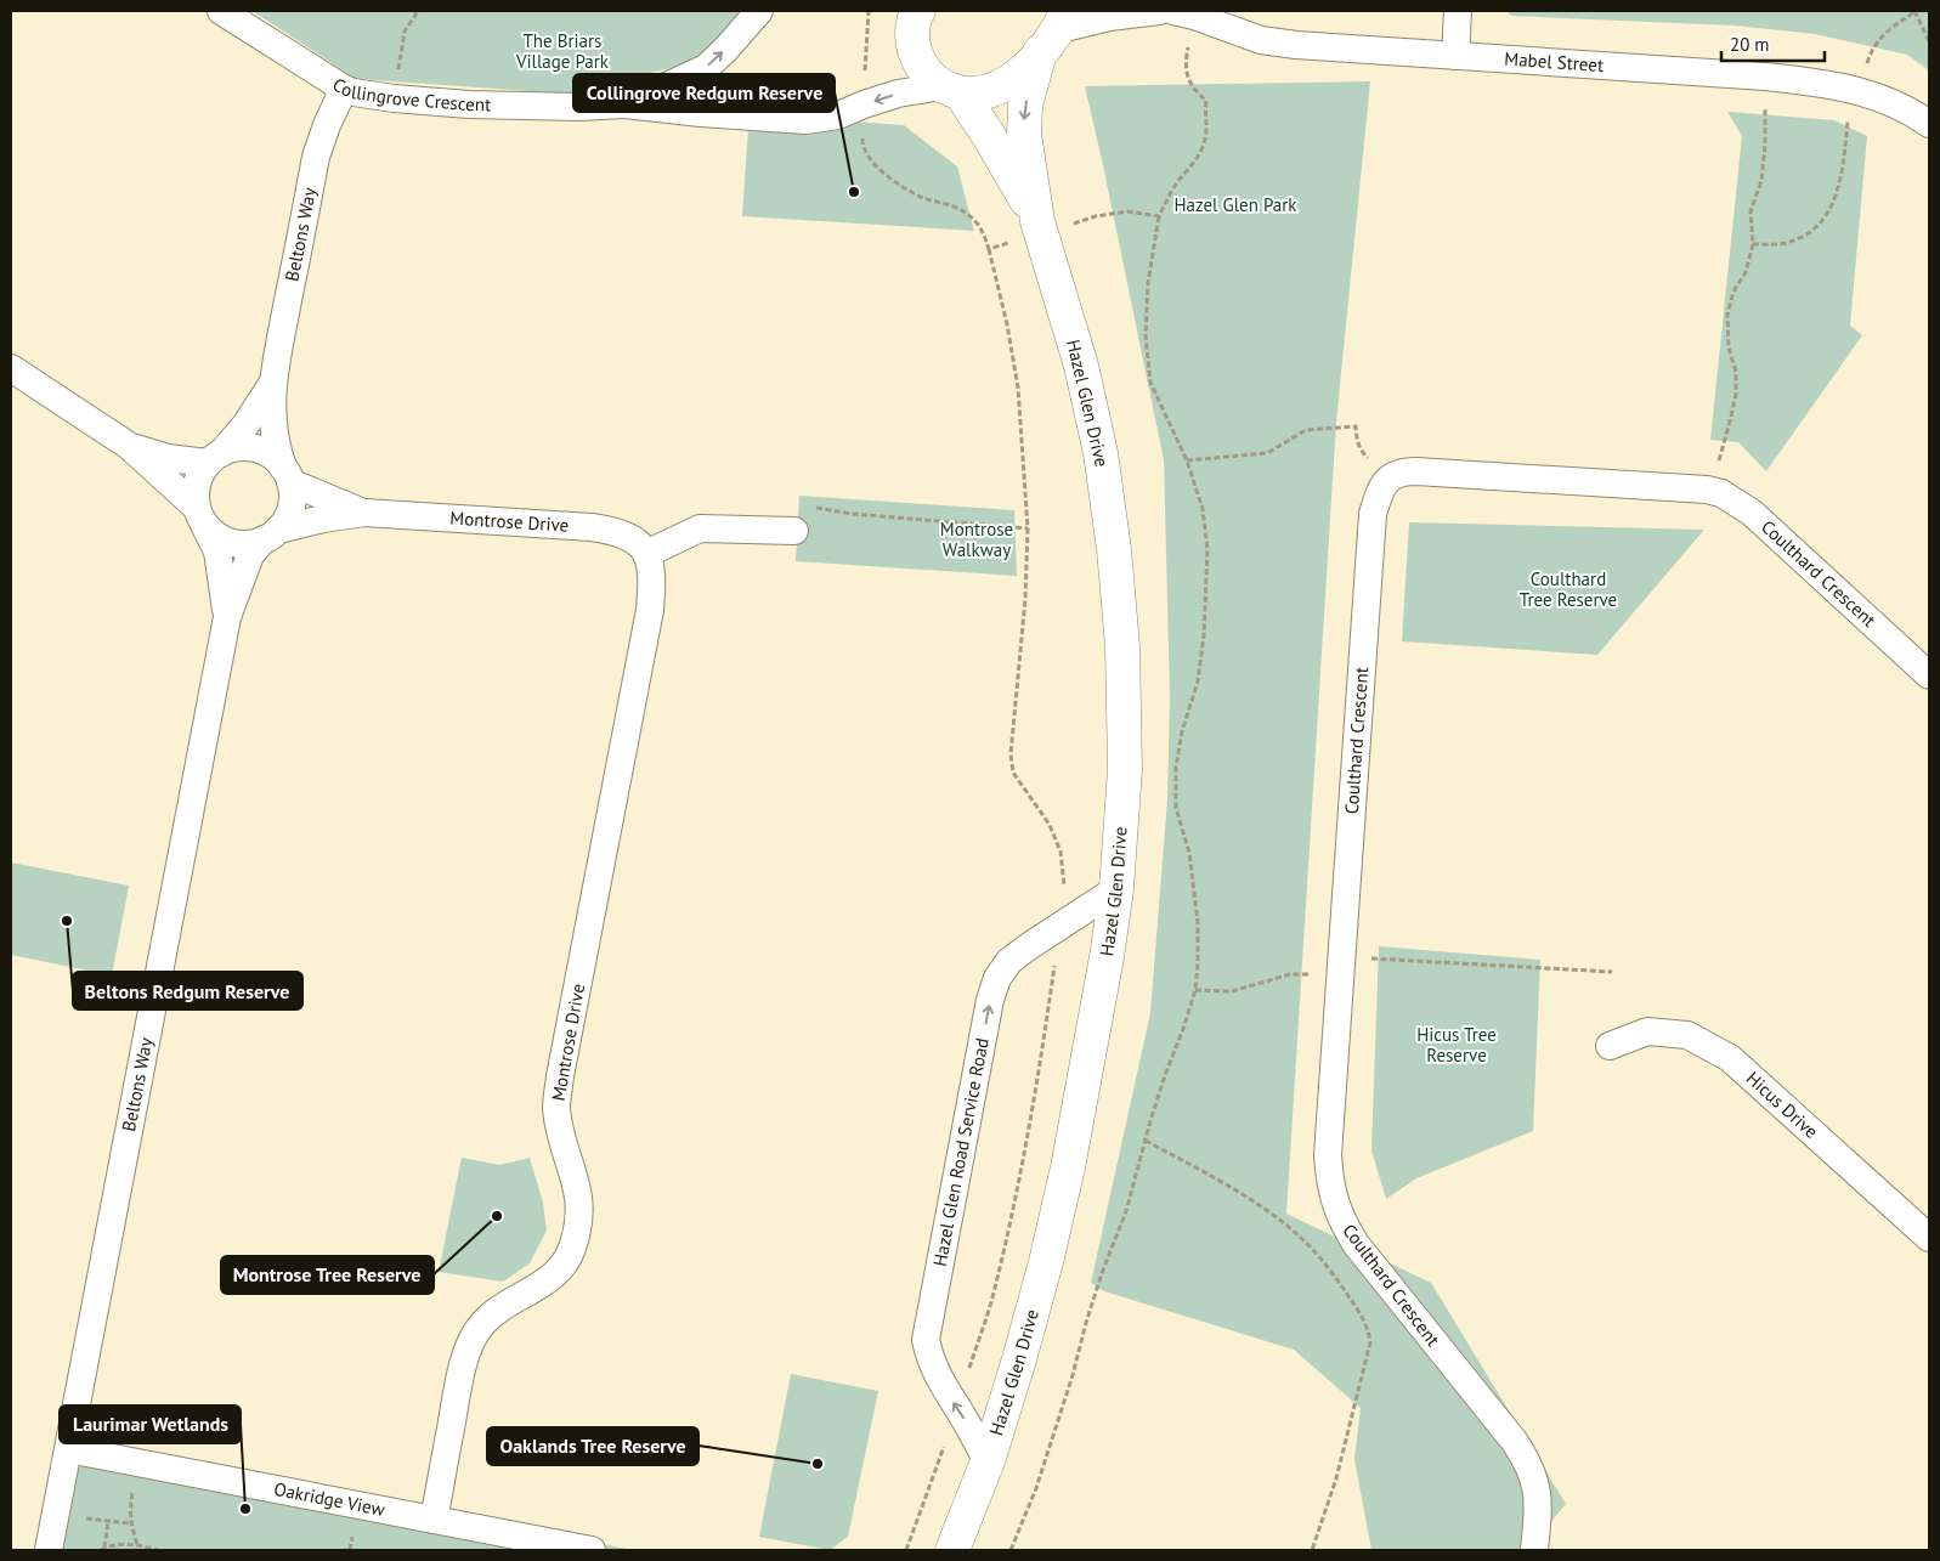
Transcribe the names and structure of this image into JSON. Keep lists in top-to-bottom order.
{
  "streets": {
    "street": [
      "Mabel Street",
      "Collingrove Crescent",
      "Beltons Way",
      "Hazel Glen Drive",
      "Montrose Drive",
      "Coulthard Crescent",
      "Hicus Drive",
      "Hazel Glen Road Service Road",
      "Oakridge View"
    ]
  },
  "crossings": [
    ["Collingrove Crescent", "Beltons Way"],
    ["Collingrove Crescent", "Hazel Glen Drive"],
    ["Beltons Way", "Montrose Drive"],
    ["Beltons Way", "Oakridge View"],
    ["Hazel Glen Drive", "Hazel Glen Road Service Road"],
    ["Montrose Drive", "Oakridge View"]
  ],
  "one_way": ["Hazel Glen Road Service Road"],
  "parks": [
    "The Briars Village Park",
    "Hazel Glen Park",
    "Montrose Walkway",
    "Coulthard Tree Reserve",
    "Hicus Tree Reserve"
  ],
  "places": [
    "Collingrove Redgum Reserve",
    "Beltons Redgum Reserve",
    "Montrose Tree Reserve",
    "Oaklands Tree Reserve",
    "Laurimar Wetlands"
  ],
  "scale_bar": "20 m"
}
